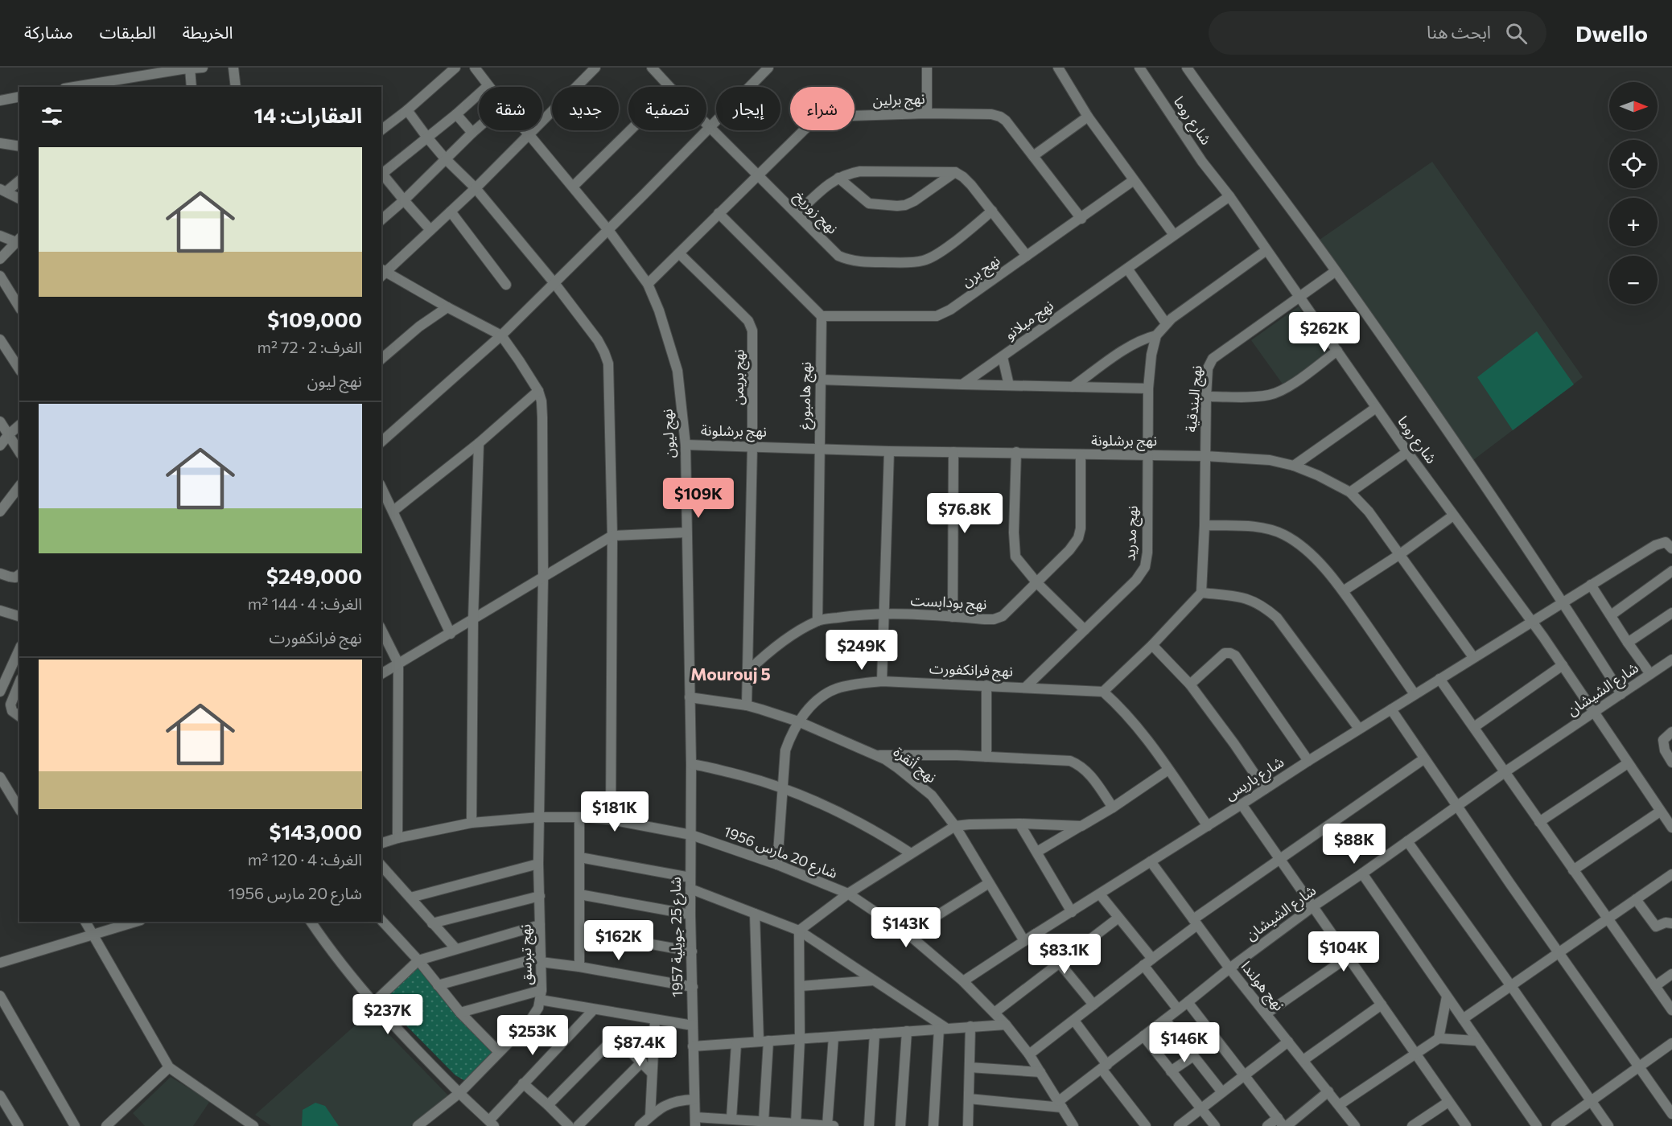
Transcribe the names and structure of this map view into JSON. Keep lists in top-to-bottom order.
{
  "streets": {
    "street": [
      "نهج برلين",
      "شارع روما",
      "نهج زوريخ",
      "نهج برن",
      "نهج ميلانو",
      "نهج بريمن",
      "نهج هامبورغ",
      "نهج البندقية",
      "نهج برشلونة",
      "نهج ليون",
      "نهج مدريد",
      "نهج بودابست",
      "نهج فرانكفورت",
      "شارع الشيشان",
      "نهج أنقرة",
      "شارع باريس",
      "شارع 20 مارس 1956",
      "شارع 25 جويلية 1957",
      "نهج تبرسق",
      "نهج هولندا"
    ]
  },
  "crossings": [
    ["نهج برلين", "نهج زوريخ"],
    ["نهج برلين", "نهج برن"],
    ["نهج برلين", "نهج بريمن"],
    ["نهج برلين", "نهج ليون"],
    ["شارع روما", "نهج ميلانو"],
    ["شارع روما", "نهج البندقية"],
    ["شارع روما", "شارع الشيشان"],
    ["شارع روما", "شارع باريس"],
    ["نهج برن", "نهج هامبورغ"],
    ["نهج بريمن", "نهج برشلونة"],
    ["نهج بريمن", "نهج بودابست"],
    ["نهج بريمن", "نهج أنقرة"],
    ["نهج هامبورغ", "نهج برشلونة"],
    ["نهج هامبورغ", "نهج بودابست"],
    ["نهج البندقية", "نهج برشلونة"],
    ["نهج برشلونة", "نهج ليون"],
    ["نهج برشلونة", "نهج مدريد"],
    ["نهج برشلونة", "نهج بودابست"],
    ["نهج برشلونة", "شارع باريس"],
    ["نهج ليون", "نهج أنقرة"],
    ["نهج ليون", "شارع 20 مارس 1956"],
    ["نهج ليون", "شارع 25 جويلية 1957"],
    ["نهج مدريد", "نهج فرانكفورت"],
    ["نهج فرانكفورت", "نهج أنقرة"],
    ["نهج فرانكفورت", "شارع 20 مارس 1956"],
    ["شارع الشيشان", "شارع 20 مارس 1956"],
    ["شارع الشيشان", "نهج هولندا"],
    ["نهج أنقرة", "شارع باريس"],
    ["شارع باريس", "شارع 20 مارس 1956"],
    ["شارع باريس", "نهج هولندا"],
    ["شارع 20 مارس 1956", "شارع 25 جويلية 1957"],
    ["شارع 20 مارس 1956", "نهج تبرسق"]
  ],
  "districts": ["Mourouj 5"],
  "north": "right",
  "page": {
    "header": "Dwello",
    "search": "ابحث هنا",
    "nav": ["الخريطة", "الطبقات", "مشاركة"],
    "map_buttons": ["+", "−"],
    "chip": [
      "شراء",
      "إيجار",
      "تصفية",
      "جديد",
      "شقة"
    ],
    "heading": "العقارات: 14",
    "list": [
      {
        "name": "$109,000",
        "note": "الغرف: 2 · 72 m² · نهج ليون"
      },
      {
        "name": "$249,000",
        "note": "الغرف: 4 · 144 m² · نهج فرانكفورت"
      },
      {
        "name": "$143,000",
        "note": "الغرف: 4 · 120 m² · شارع 20 مارس 1956"
      }
    ],
    "price": [
      "$262K",
      "$109K",
      "$76.8K",
      "$249K",
      "$181K",
      "$88K",
      "$143K",
      "$162K",
      "$104K",
      "$83.1K",
      "$237K",
      "$253K",
      "$146K",
      "$87.4K"
    ]
  }
}
